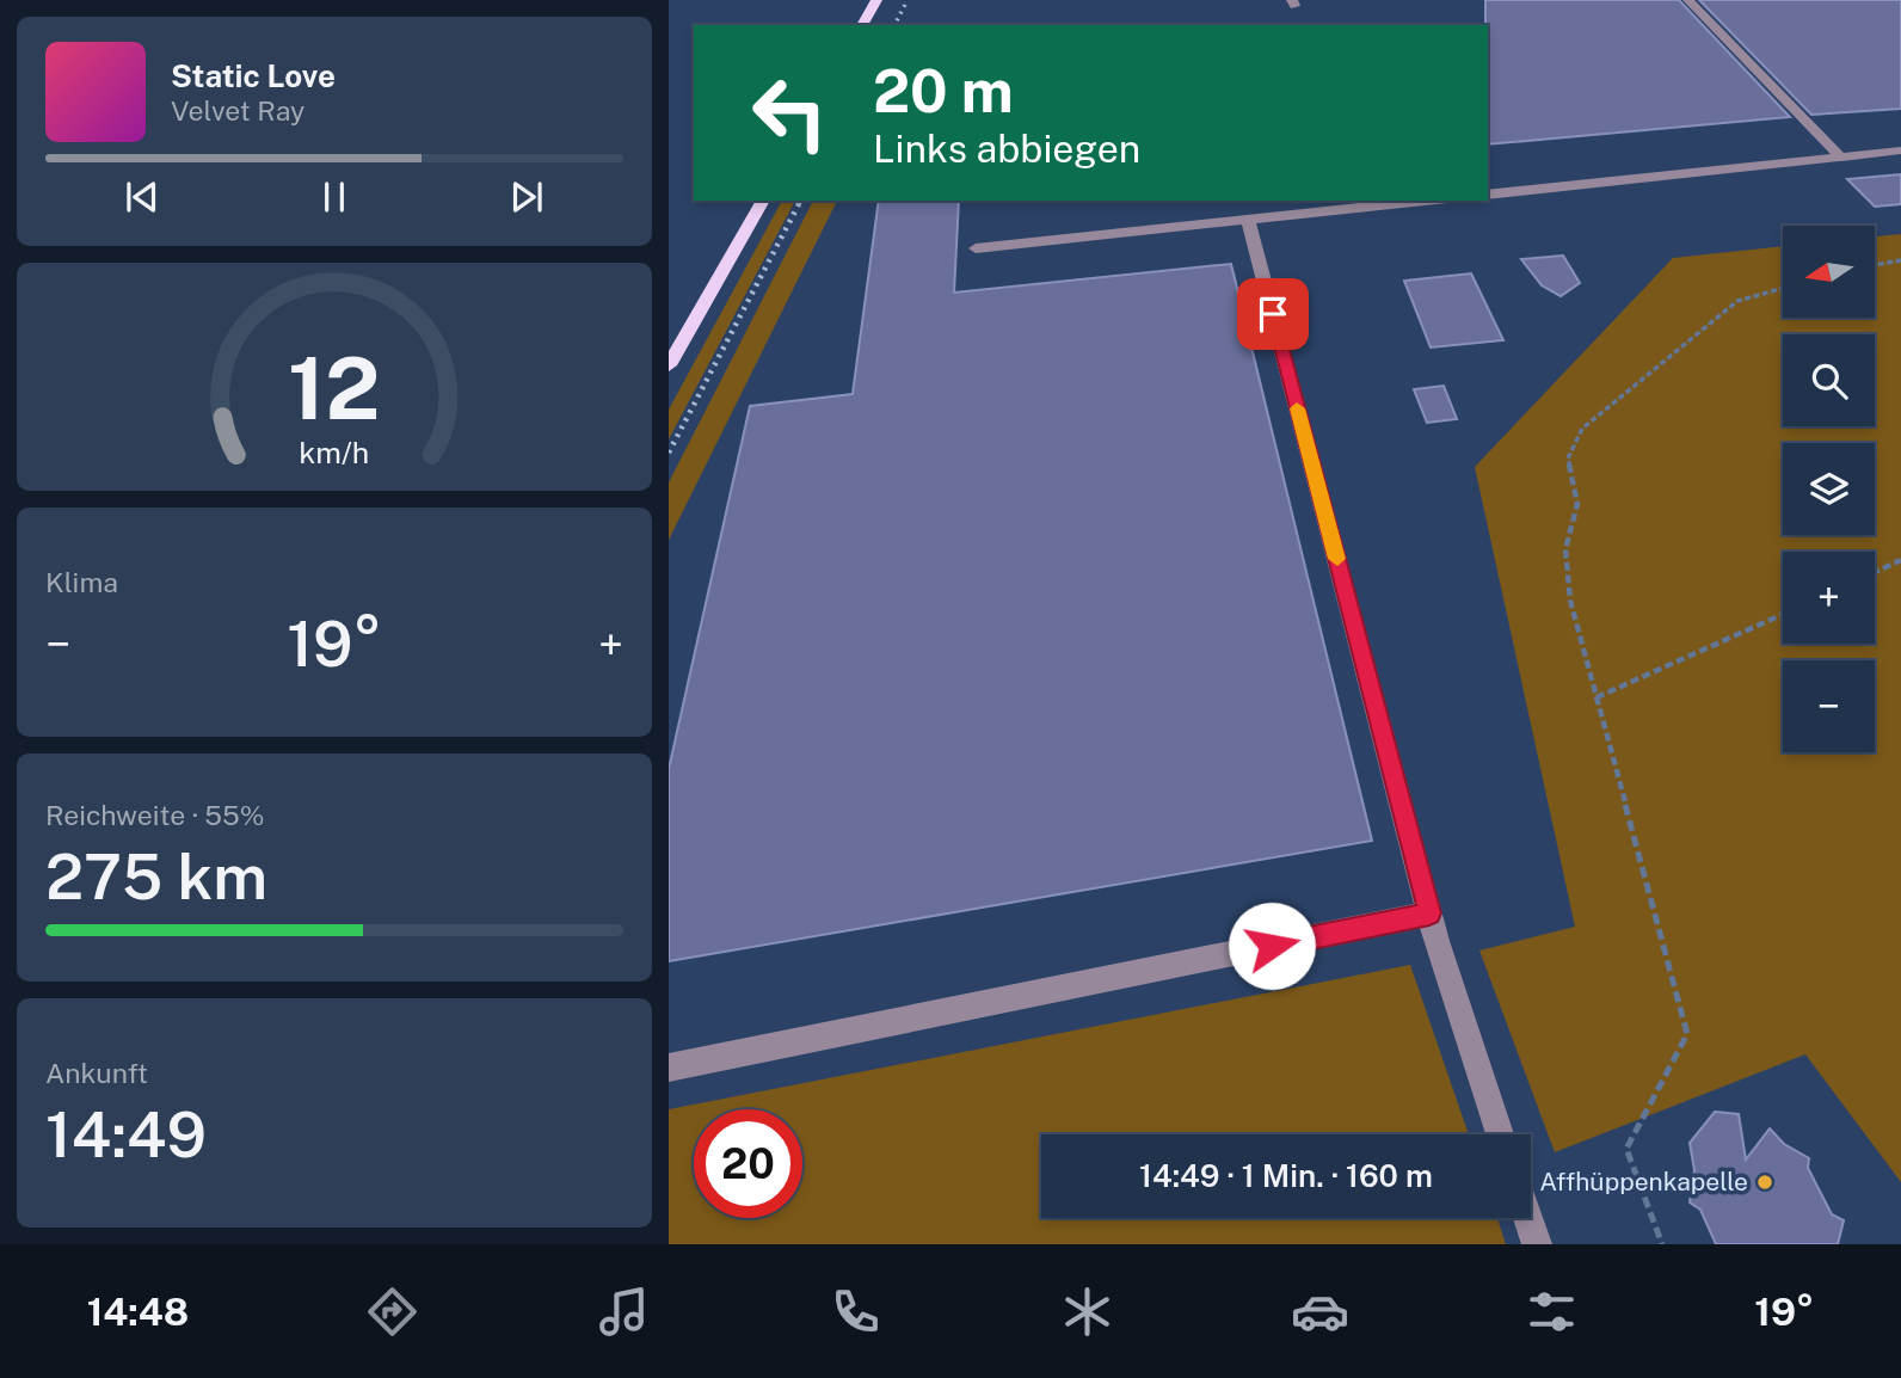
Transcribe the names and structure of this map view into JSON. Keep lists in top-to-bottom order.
{
  "places": ["Affhüppenkapelle"],
  "north": "left",
  "page": {
    "turn": ["20 m", "Links abbiegen"],
    "song": ["Static Love", "Velvet Ray"],
    "map_buttons": ["+", "−"],
    "tile": [
      "Klima",
      ["Reichweite · 55%", "275 km"],
      ["Ankunft", "14:49"]
    ],
    "heat": ["−", "19°", "+"],
    "limit": "20",
    "trip": "14:49 · 1 Min. · 160 m",
    "tabs": ["14:48", "19°"],
    "gauge": ["12", "km/h"]
  }
}
